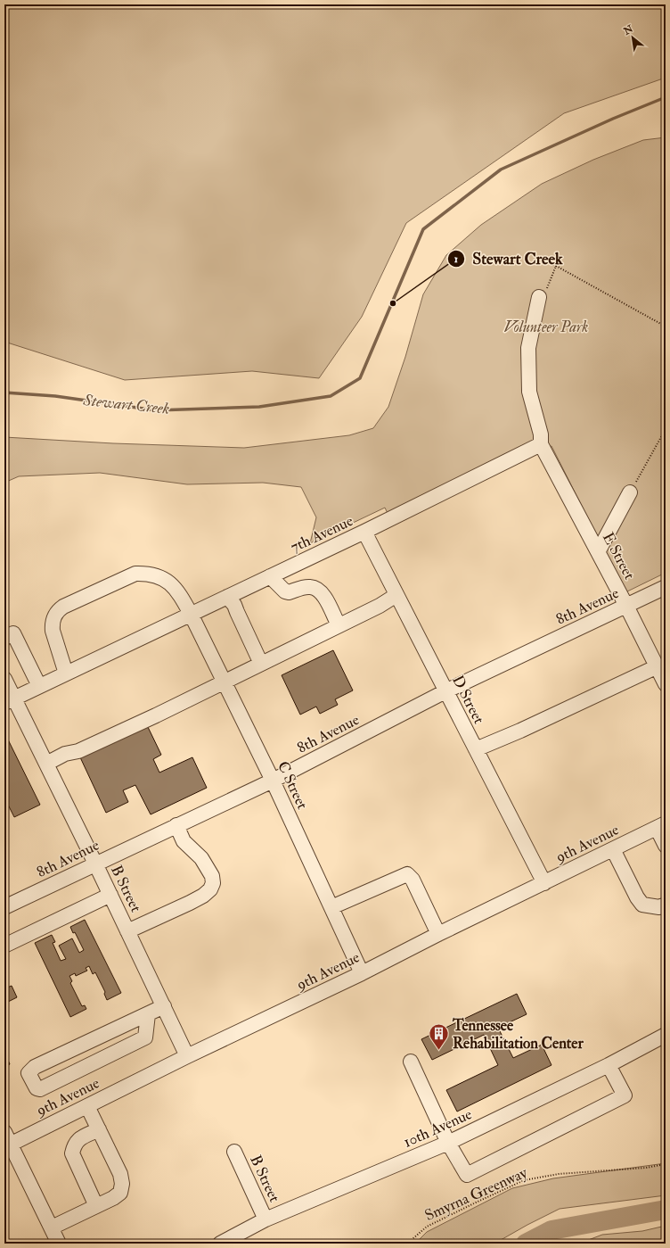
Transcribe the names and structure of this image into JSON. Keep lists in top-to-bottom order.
{
  "streets": {
    "street": [
      "7th Avenue",
      "E Street",
      "8th Avenue",
      "D Street",
      "C Street",
      "9th Avenue",
      "B Street",
      "10th Avenue"
    ],
    "path": ["Smyrna Greenway"]
  },
  "crossings": [
    ["7th Avenue", "E Street"],
    ["7th Avenue", "D Street"],
    ["7th Avenue", "C Street"],
    ["7th Avenue", "B Street"],
    ["E Street", "8th Avenue"],
    ["8th Avenue", "D Street"],
    ["8th Avenue", "C Street"],
    ["8th Avenue", "B Street"],
    ["D Street", "9th Avenue"],
    ["C Street", "9th Avenue"],
    ["9th Avenue", "B Street"],
    ["B Street", "10th Avenue"]
  ],
  "water": ["Stewart Creek"],
  "parks": ["Volunteer Park"],
  "places": {
    "other": ["Stewart Creek"],
    "building": ["Tennessee Rehabilitation Center"]
  },
  "north": "top left"
}
